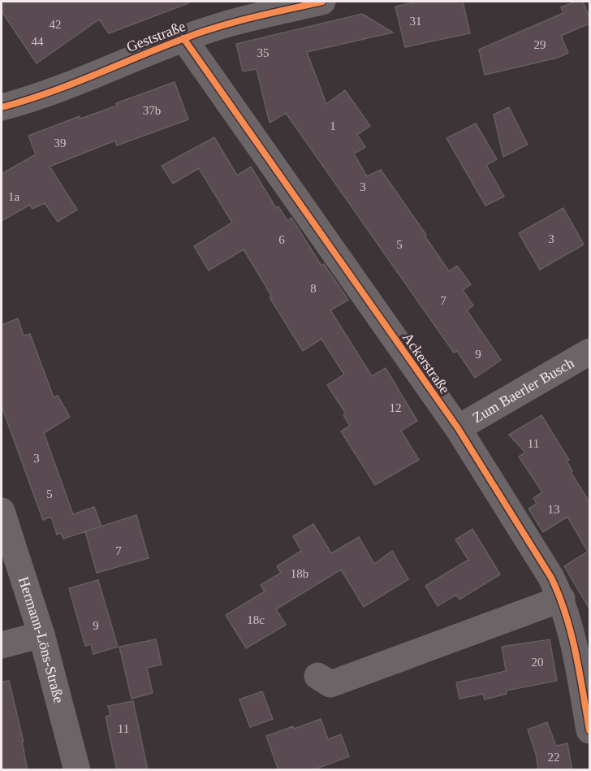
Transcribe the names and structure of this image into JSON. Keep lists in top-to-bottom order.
{
  "streets": {
    "street": [
      "Geststraße",
      "Ackerstraße",
      "Zum Baerler Busch",
      "Hermann-Löns-Straße"
    ]
  },
  "crossings": [
    ["Geststraße", "Ackerstraße"],
    ["Ackerstraße", "Zum Baerler Busch"]
  ],
  "house_numbers": [
    "31",
    "42",
    "44",
    "29",
    "35",
    "37b",
    "1",
    "39",
    "3",
    "1a",
    "3",
    "6",
    "5",
    "8",
    "7",
    "9",
    "12",
    "11",
    "3",
    "5",
    "13",
    "7",
    "18b",
    "18c",
    "9",
    "20",
    "11",
    "22"
  ]
}
